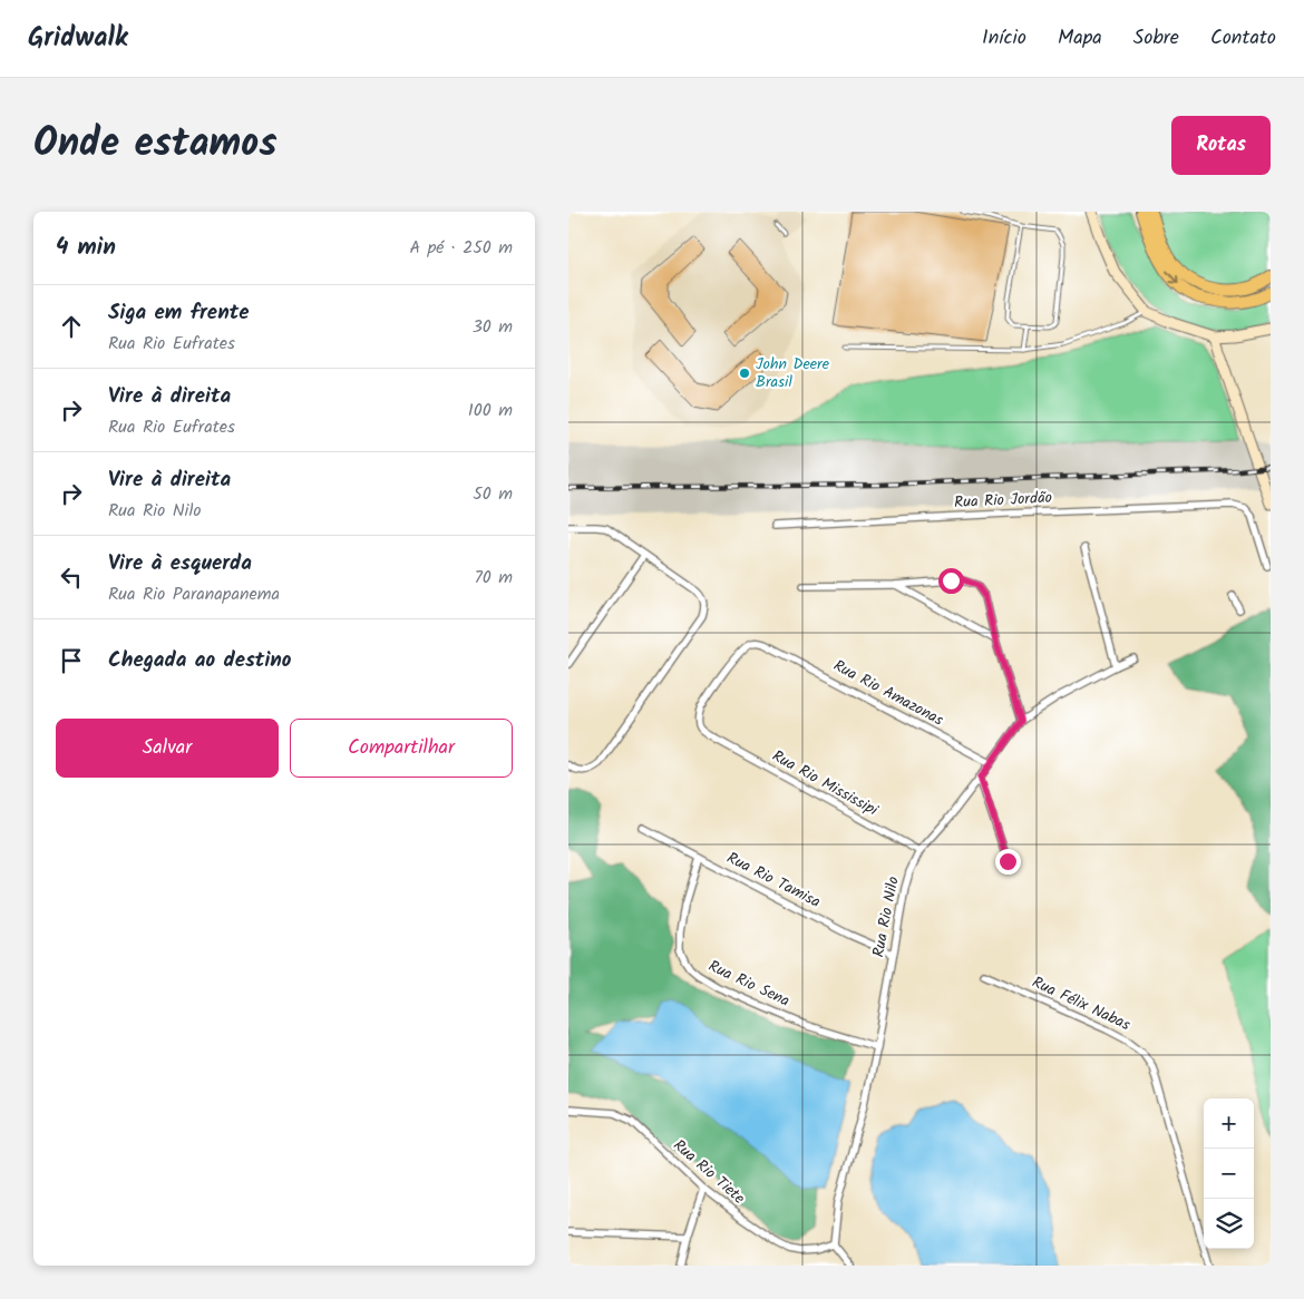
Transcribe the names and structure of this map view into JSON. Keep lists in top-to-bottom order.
{
  "streets": {
    "street": [
      "Rua Rio Jordão",
      "Rua Rio Amazonas",
      "Rua Rio Mississipi",
      "Rua Rio Tamisa",
      "Rua Rio Nilo",
      "Rua Rio Sena",
      "Rua Félix Nabas",
      "Rua Rio Tiete"
    ]
  },
  "crossings": [
    ["Rua Rio Amazonas", "Rua Rio Mississipi"],
    ["Rua Rio Amazonas", "Rua Rio Nilo"],
    ["Rua Rio Mississipi", "Rua Rio Nilo"],
    ["Rua Rio Tamisa", "Rua Rio Nilo"],
    ["Rua Rio Tamisa", "Rua Rio Sena"],
    ["Rua Rio Nilo", "Rua Rio Sena"],
    ["Rua Rio Nilo", "Rua Rio Tiete"]
  ],
  "places": ["John Deere Brasil"],
  "page": {
    "header": "Gridwalk",
    "nav": [
      "Início",
      "Mapa",
      "Sobre",
      "Contato"
    ],
    "title": "Onde estamos",
    "buttons": [
      "Rotas",
      ["Salvar", "Compartilhar"]
    ],
    "heading": ["4 min", "A pé · 250 m"],
    "list": [
      ["Siga em frente", "Rua Rio Eufrates", "30 m"],
      ["Vire à direita", "Rua Rio Eufrates", "100 m"],
      ["Vire à direita", "Rua Rio Nilo", "50 m"],
      ["Vire à esquerda", "Rua Rio Paranapanema", "70 m"],
      "Chegada ao destino"
    ],
    "map_buttons": ["+", "−"]
  }
}
